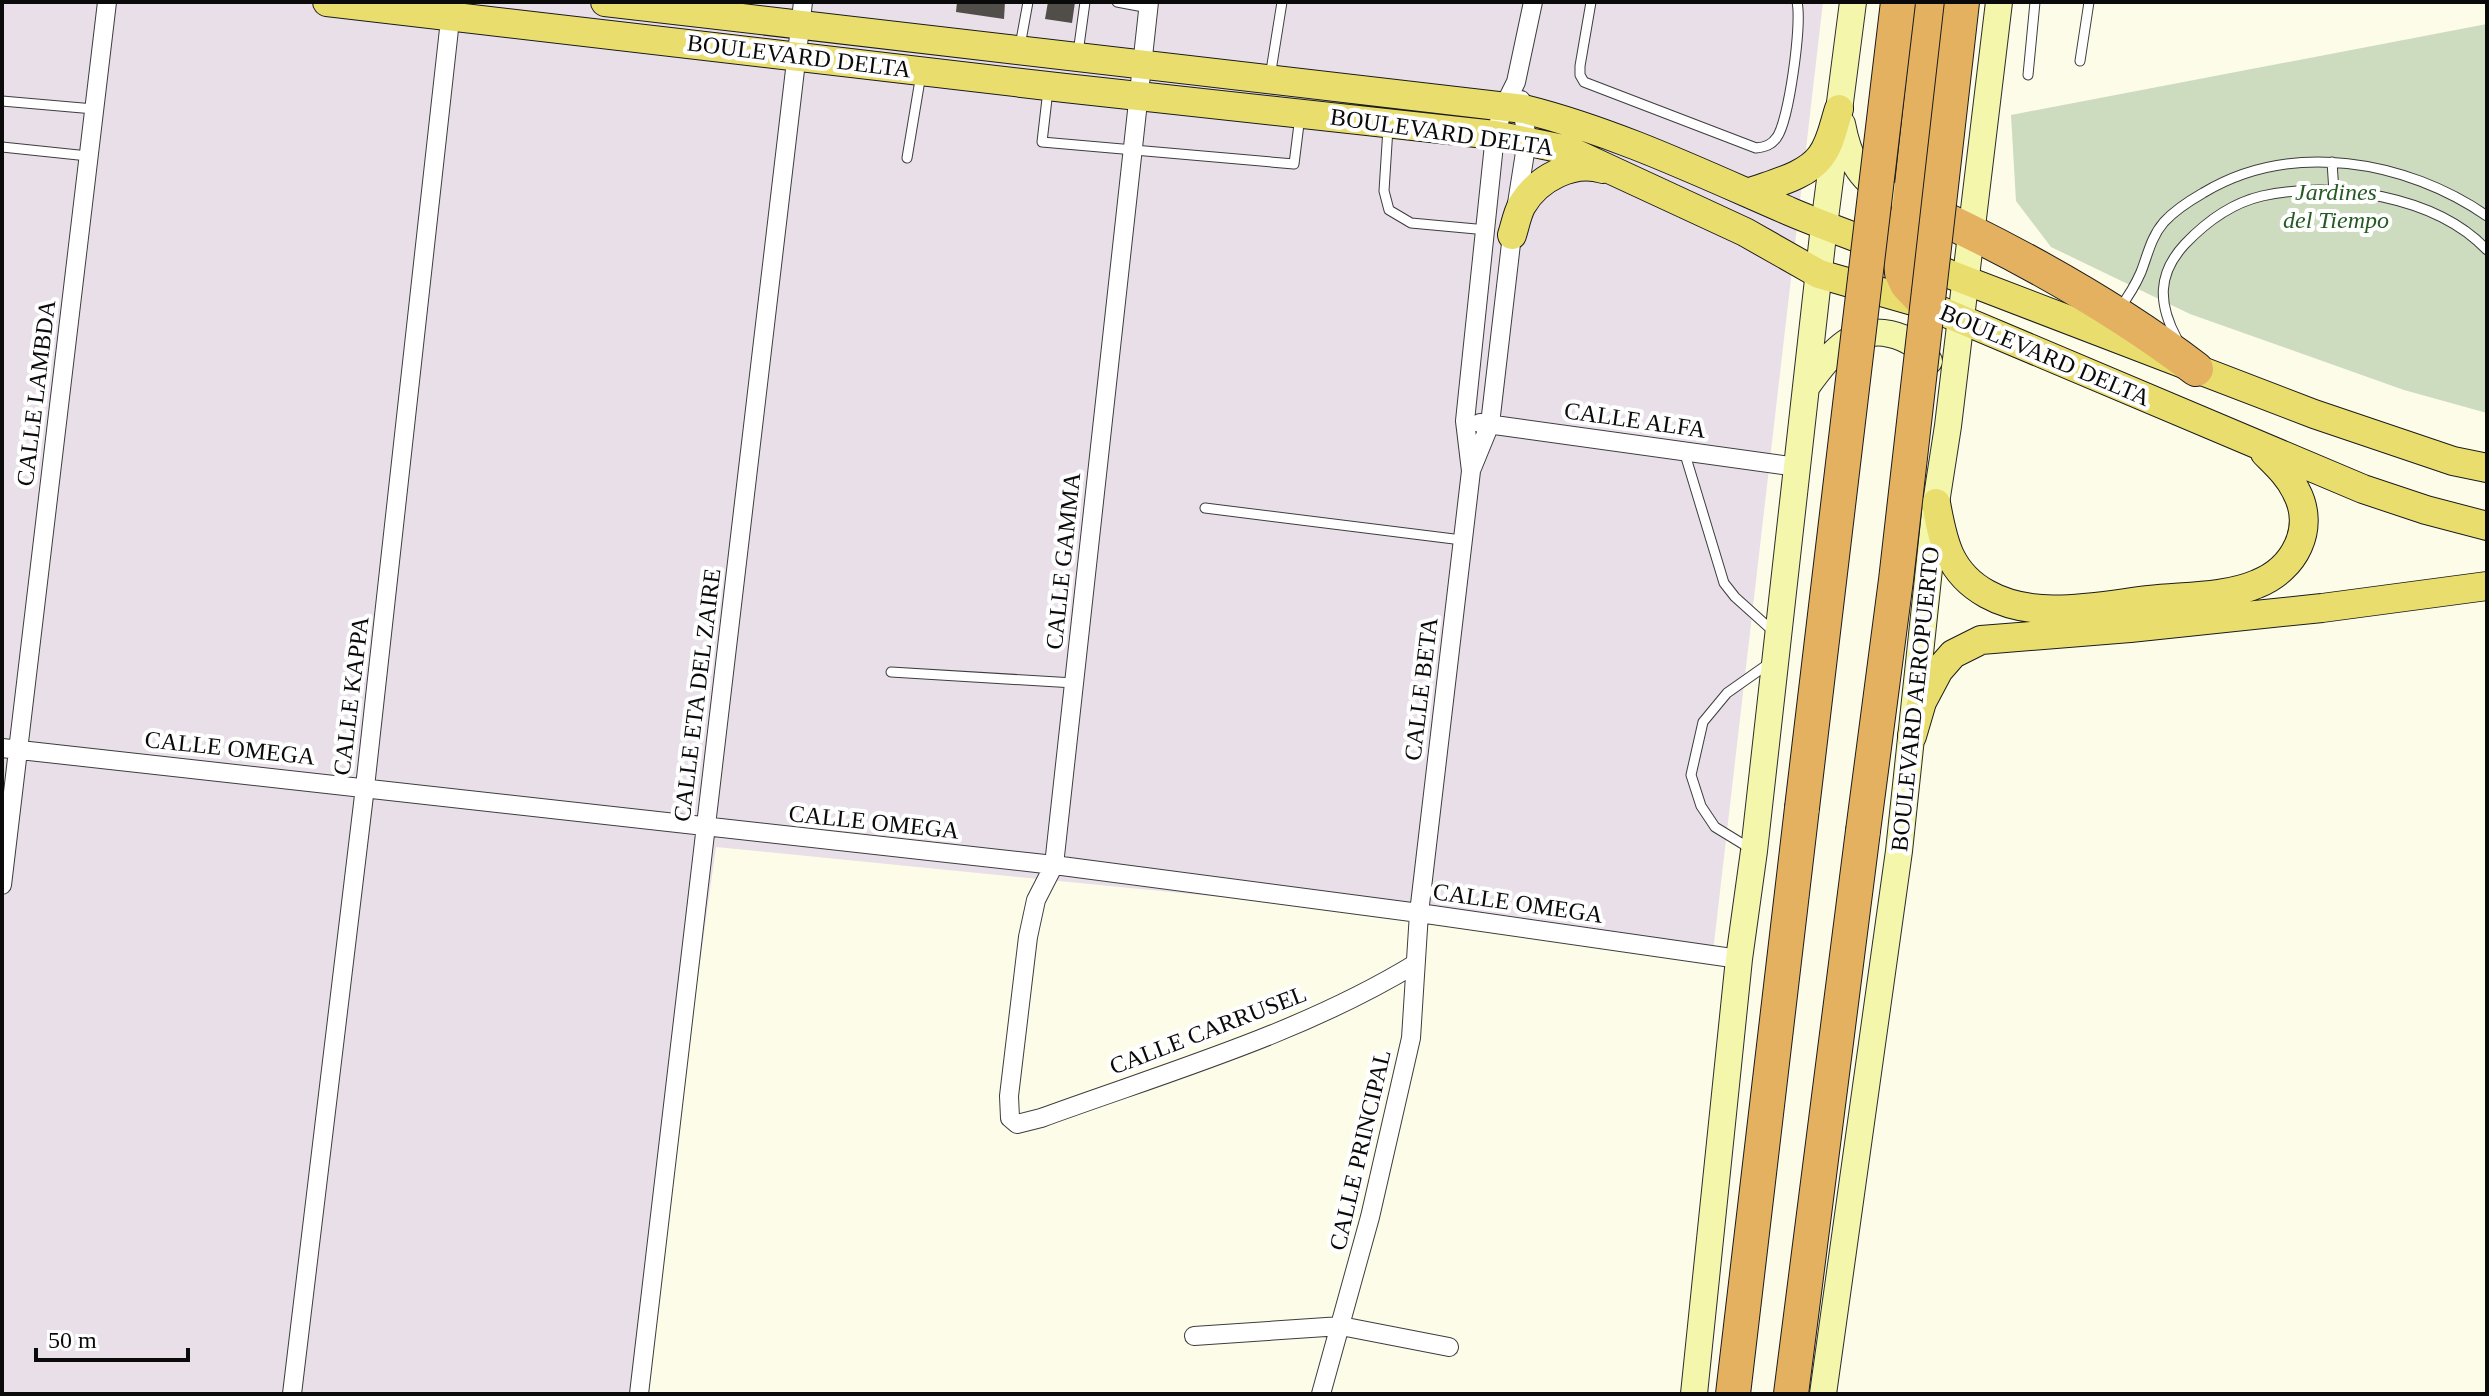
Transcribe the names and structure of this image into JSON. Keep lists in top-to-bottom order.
{
  "streets": {
    "highway": ["BOULEVARD AEROPUERTO"],
    "main road": ["BOULEVARD DELTA"],
    "street": [
      "CALLE LAMBDA",
      "CALLE ALFA",
      "CALLE GAMMA",
      "CALLE BETA",
      "CALLE ETA DEL ZAIRE",
      "CALLE KAPPA",
      "CALLE OMEGA",
      "CALLE CARRUSEL",
      "CALLE PRINCIPAL"
    ]
  },
  "crossings": [
    ["BOULEVARD DELTA", "CALLE GAMMA"],
    ["BOULEVARD DELTA", "CALLE BETA"],
    ["BOULEVARD DELTA", "CALLE ETA DEL ZAIRE"],
    ["BOULEVARD DELTA", "CALLE KAPPA"],
    ["BOULEVARD DELTA", "BOULEVARD AEROPUERTO"],
    ["CALLE LAMBDA", "CALLE OMEGA"],
    ["CALLE ALFA", "CALLE BETA"],
    ["CALLE GAMMA", "CALLE OMEGA"],
    ["CALLE GAMMA", "CALLE CARRUSEL"],
    ["CALLE BETA", "CALLE OMEGA"],
    ["CALLE BETA", "CALLE PRINCIPAL"],
    ["CALLE ETA DEL ZAIRE", "CALLE OMEGA"],
    ["CALLE KAPPA", "CALLE OMEGA"],
    ["CALLE OMEGA", "CALLE PRINCIPAL"],
    ["CALLE CARRUSEL", "CALLE PRINCIPAL"]
  ],
  "parks": ["Jardines del Tiempo"],
  "scale_bar": "50 m"
}
